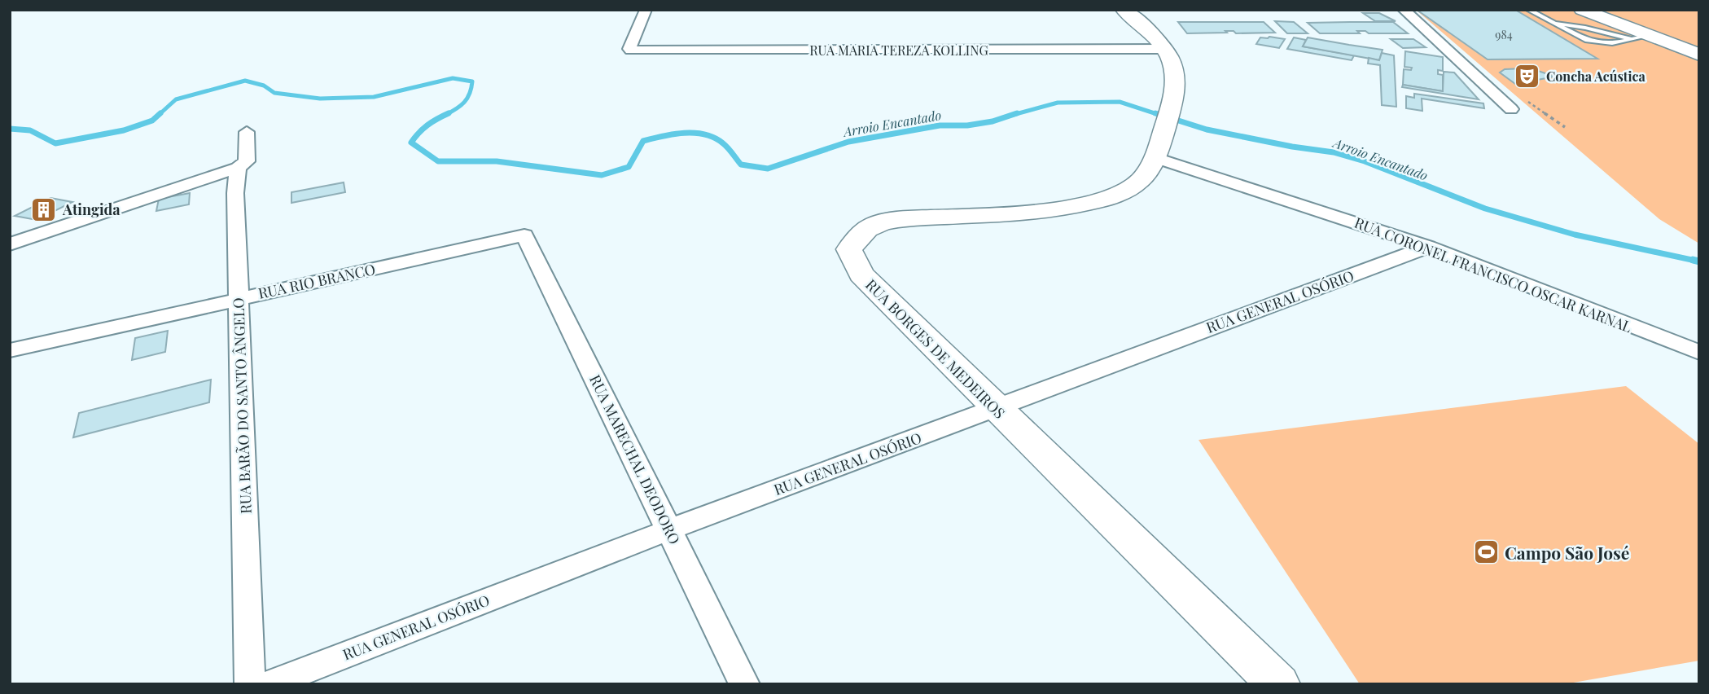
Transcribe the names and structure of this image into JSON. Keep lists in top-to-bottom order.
{
  "streets": {
    "main road": ["RUA BORGES DE MEDEIROS"],
    "street": [
      "RUA MARIA TEREZA KOLLING",
      "RUA CORONEL FRANCISCO OSCAR KARNAL",
      "RUA RIO BRANCO",
      "RUA GENERAL OSÓRIO",
      "RUA BARÃO DO SANTO ÂNGELO",
      "RUA MARECHAL DEODORO"
    ]
  },
  "crossings": [
    ["RUA MARIA TEREZA KOLLING", "RUA BORGES DE MEDEIROS"],
    ["RUA CORONEL FRANCISCO OSCAR KARNAL", "RUA GENERAL OSÓRIO"],
    ["RUA CORONEL FRANCISCO OSCAR KARNAL", "RUA BORGES DE MEDEIROS"],
    ["RUA RIO BRANCO", "RUA BARÃO DO SANTO ÂNGELO"],
    ["RUA RIO BRANCO", "RUA MARECHAL DEODORO"],
    ["RUA GENERAL OSÓRIO", "RUA BORGES DE MEDEIROS"],
    ["RUA GENERAL OSÓRIO", "RUA MARECHAL DEODORO"]
  ],
  "water": ["Arroio Encantado"],
  "places": {
    "theatre": ["Concha Acústica"],
    "building": ["Atingida"],
    "sports": ["Campo São José"]
  },
  "house_numbers": ["984"]
}
